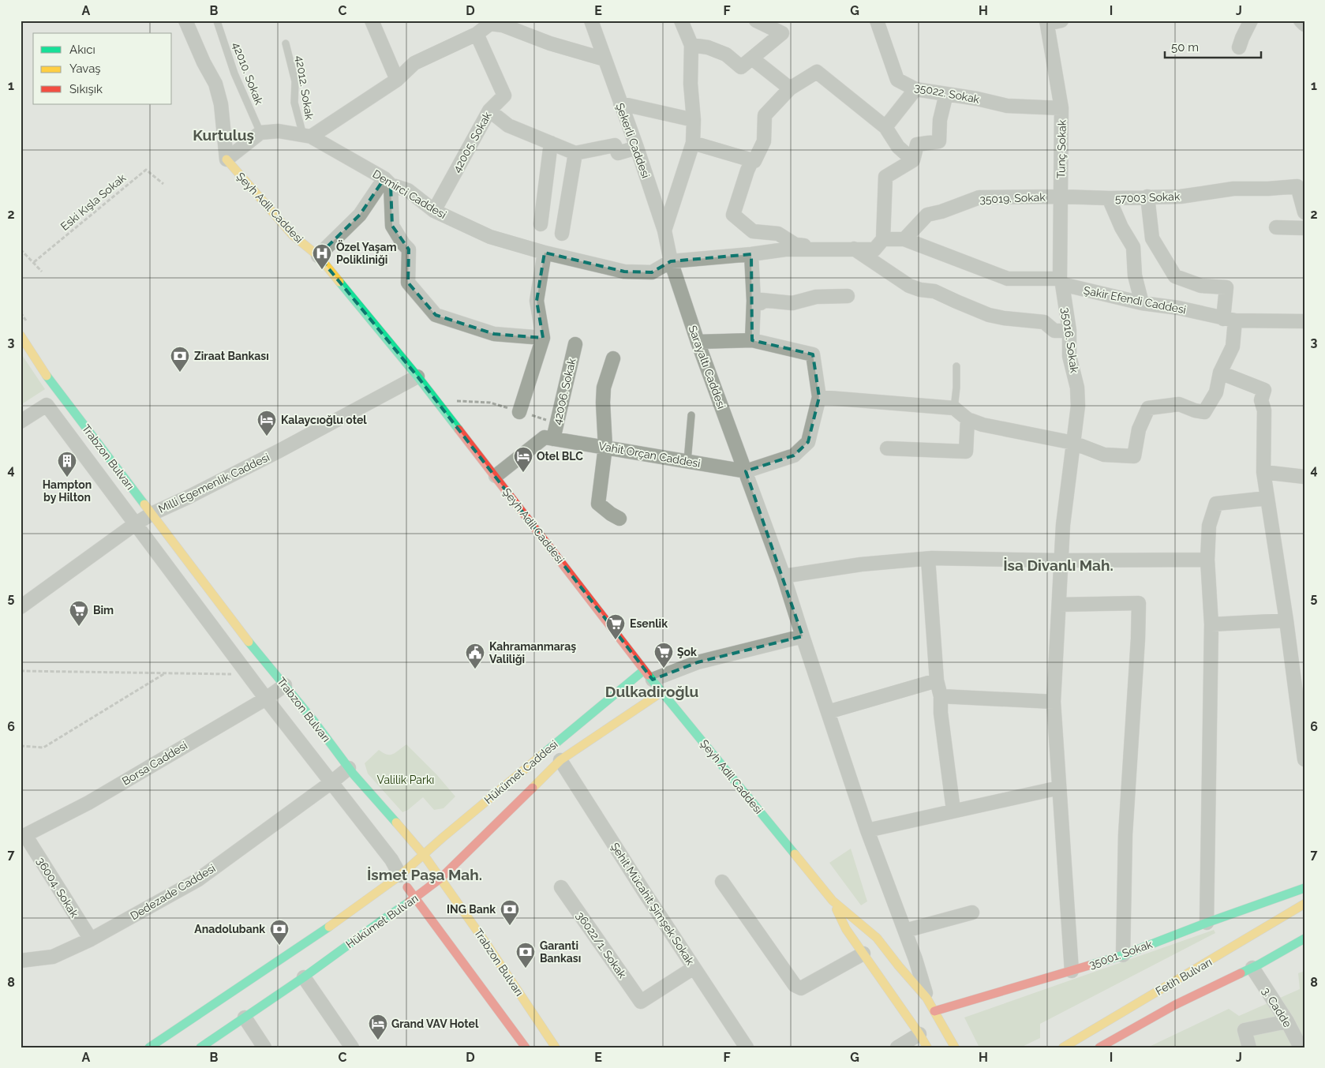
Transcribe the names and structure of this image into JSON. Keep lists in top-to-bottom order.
{
  "streets": {
    "main road": [
      "Şeyh Adil Caddesi",
      "Trabzon Bulvarı",
      "Hükümet Caddesi",
      "Hükümet Bulvarı",
      "35001. Sokak",
      "Fetih Bulvarı"
    ],
    "street": [
      "35022. Sokak",
      "Şekerli Caddesi",
      "42005. Sokak",
      "Tunç Sokak",
      "Demirci Caddesi",
      "57003 Sokak",
      "35019. Sokak",
      "Şakir Efendi Caddesi",
      "35016. Sokak",
      "Sarayaltı Caddesi",
      "42006. Sokak",
      "Vahit Orçan Caddesi",
      "Milli Egemenlik Caddesi",
      "Borsa Caddesi",
      "36004. Sokak",
      "Dedezade Caddesi",
      "Şehit Mücahit Şimşek Sokak",
      "36022/1. Sokak",
      "3. Cadde"
    ],
    "lane": ["42010. Sokak", "42012. Sokak"],
    "path": ["Eski Kışla Sokak"]
  },
  "crossings": [
    ["42010. Sokak", "Demirci Caddesi"],
    ["42012. Sokak", "Demirci Caddesi"],
    ["35022. Sokak", "Tunç Sokak"],
    ["Şekerli Caddesi", "Demirci Caddesi"],
    ["Şekerli Caddesi", "Sarayaltı Caddesi"],
    ["42005. Sokak", "Demirci Caddesi"],
    ["Tunç Sokak", "57003 Sokak"],
    ["Tunç Sokak", "35019. Sokak"],
    ["Tunç Sokak", "Şakir Efendi Caddesi"],
    ["Tunç Sokak", "35016. Sokak"],
    ["Demirci Caddesi", "Sarayaltı Caddesi"],
    ["57003 Sokak", "35019. Sokak"],
    ["35019. Sokak", "Şakir Efendi Caddesi"],
    ["Şeyh Adil Caddesi", "Sarayaltı Caddesi"],
    ["Şeyh Adil Caddesi", "Vahit Orçan Caddesi"],
    ["Şeyh Adil Caddesi", "Milli Egemenlik Caddesi"],
    ["Şeyh Adil Caddesi", "Hükümet Caddesi"],
    ["Şeyh Adil Caddesi", "Hükümet Bulvarı"],
    ["Şeyh Adil Caddesi", "35001. Sokak"],
    ["Şakir Efendi Caddesi", "35016. Sokak"],
    ["35016. Sokak", "35001. Sokak"],
    ["Sarayaltı Caddesi", "Vahit Orçan Caddesi"],
    ["42006. Sokak", "Vahit Orçan Caddesi"],
    ["Trabzon Bulvarı", "Milli Egemenlik Caddesi"],
    ["Trabzon Bulvarı", "Borsa Caddesi"],
    ["Trabzon Bulvarı", "Hükümet Caddesi"],
    ["Trabzon Bulvarı", "Dedezade Caddesi"],
    ["Trabzon Bulvarı", "Hükümet Bulvarı"],
    ["Borsa Caddesi", "36004. Sokak"],
    ["36004. Sokak", "Dedezade Caddesi"],
    ["Şehit Mücahit Şimşek Sokak", "Hükümet Bulvarı"],
    ["Şehit Mücahit Şimşek Sokak", "36022/1. Sokak"],
    ["Fetih Bulvarı", "3. Cadde"]
  ],
  "districts": [
    "Kurtuluş",
    "İsa Divanlı Mah.",
    "Dulkadiroğlu",
    "İsmet Paşa Mah."
  ],
  "parks": ["Valilik Parkı"],
  "places": {
    "hospital": ["Özel Yaşam Polikliniği"],
    "bank": [
      "Ziraat Bankası",
      "ING Bank",
      "Anadolubank",
      "Garanti Bankası"
    ],
    "hotel": ["Kalaycıoğlu otel", "Otel BLC", "Grand VAV Hotel"],
    "building": ["Hampton by Hilton"],
    "supermarket": ["Bim", "Esenlik", "Şok"],
    "public building": ["Kahramanmaraş Valiliği"]
  },
  "legend": ["Akıcı", "Yavaş", "Sıkışık"],
  "scale_bar": "50 m",
  "grid": {
    "columns": [
      "A",
      "B",
      "C",
      "D",
      "E",
      "F",
      "G",
      "H",
      "I",
      "J"
    ],
    "rows": [
      "1",
      "2",
      "3",
      "4",
      "5",
      "6",
      "7",
      "8"
    ]
  }
}
